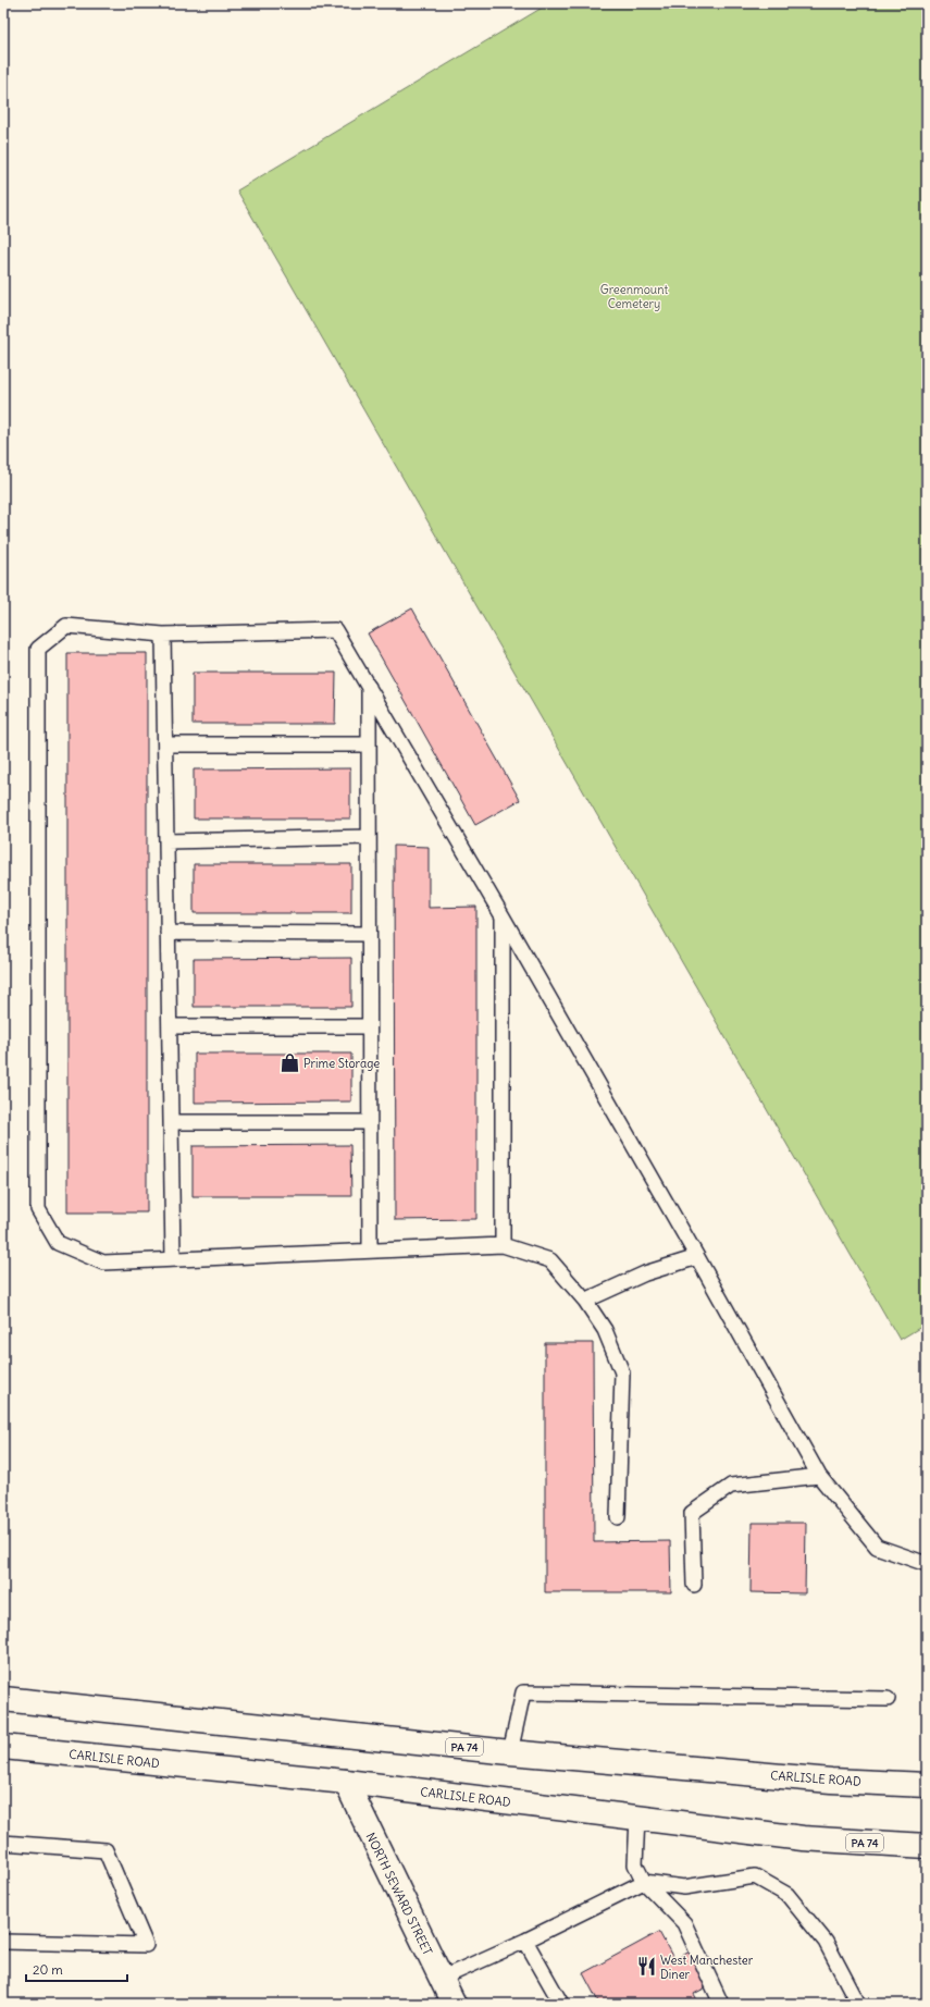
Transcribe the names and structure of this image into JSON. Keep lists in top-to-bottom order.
{
  "streets": {
    "main road": ["PA 74", "CARLISLE ROAD", "NORTH SEWARD STREET"]
  },
  "crossings": [
    ["CARLISLE ROAD", "NORTH SEWARD STREET"]
  ],
  "parks": ["Greenmount Cemetery"],
  "places": {
    "shop": ["Prime Storage"],
    "restaurant": ["West Manchester Diner"]
  },
  "scale_bar": "20 m"
}
